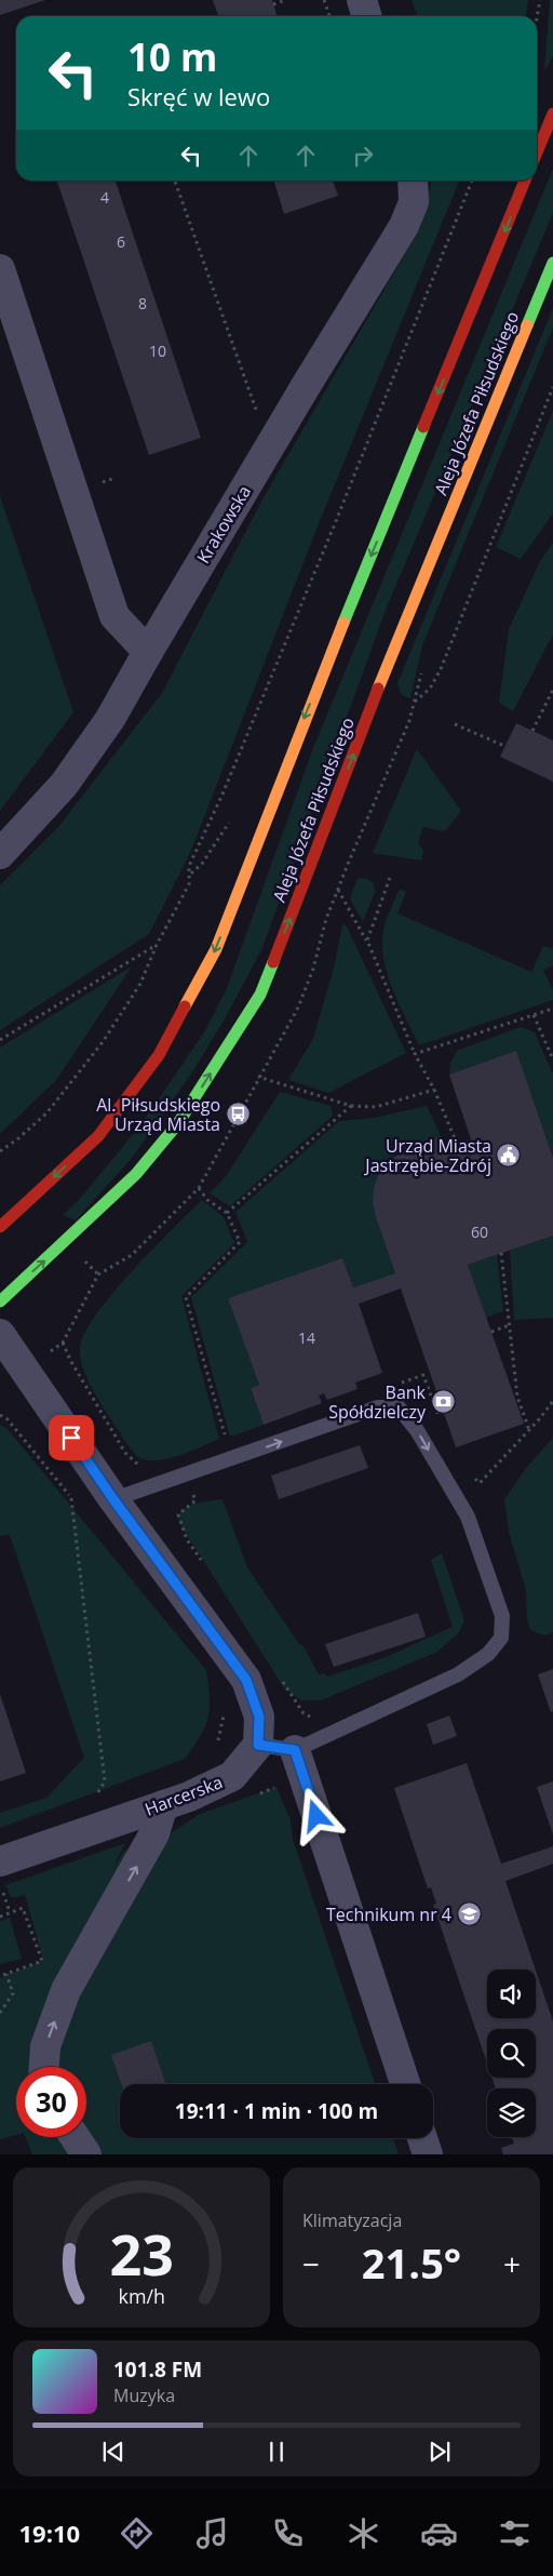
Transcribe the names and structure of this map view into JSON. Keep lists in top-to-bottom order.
{
  "streets": {
    "main road": ["Aleja Józefa Piłsudskiego"],
    "street": ["Krakowska", "Harcerska"]
  },
  "places": {
    "bus stop": ["Al. Piłsudskiego Urząd Miasta"],
    "public building": ["Urząd Miasta Jastrzębie-Zdrój"],
    "bank": ["Bank Spółdzielczy"],
    "school or university": ["Technikum nr 4"]
  },
  "house_numbers": [
    "4",
    "6",
    "8",
    "10",
    "60",
    "14"
  ],
  "page": {
    "turn": ["10 m", "Skręć w lewo"],
    "limit": "30",
    "trip": "19:11 · 1 min · 100 m",
    "tile": "Klimatyzacja",
    "heat": ["−", "21.5°", "+"],
    "song": ["101.8 FM", "Muzyka"],
    "tabs": "19:10",
    "gauge": ["23", "km/h"]
  }
}
